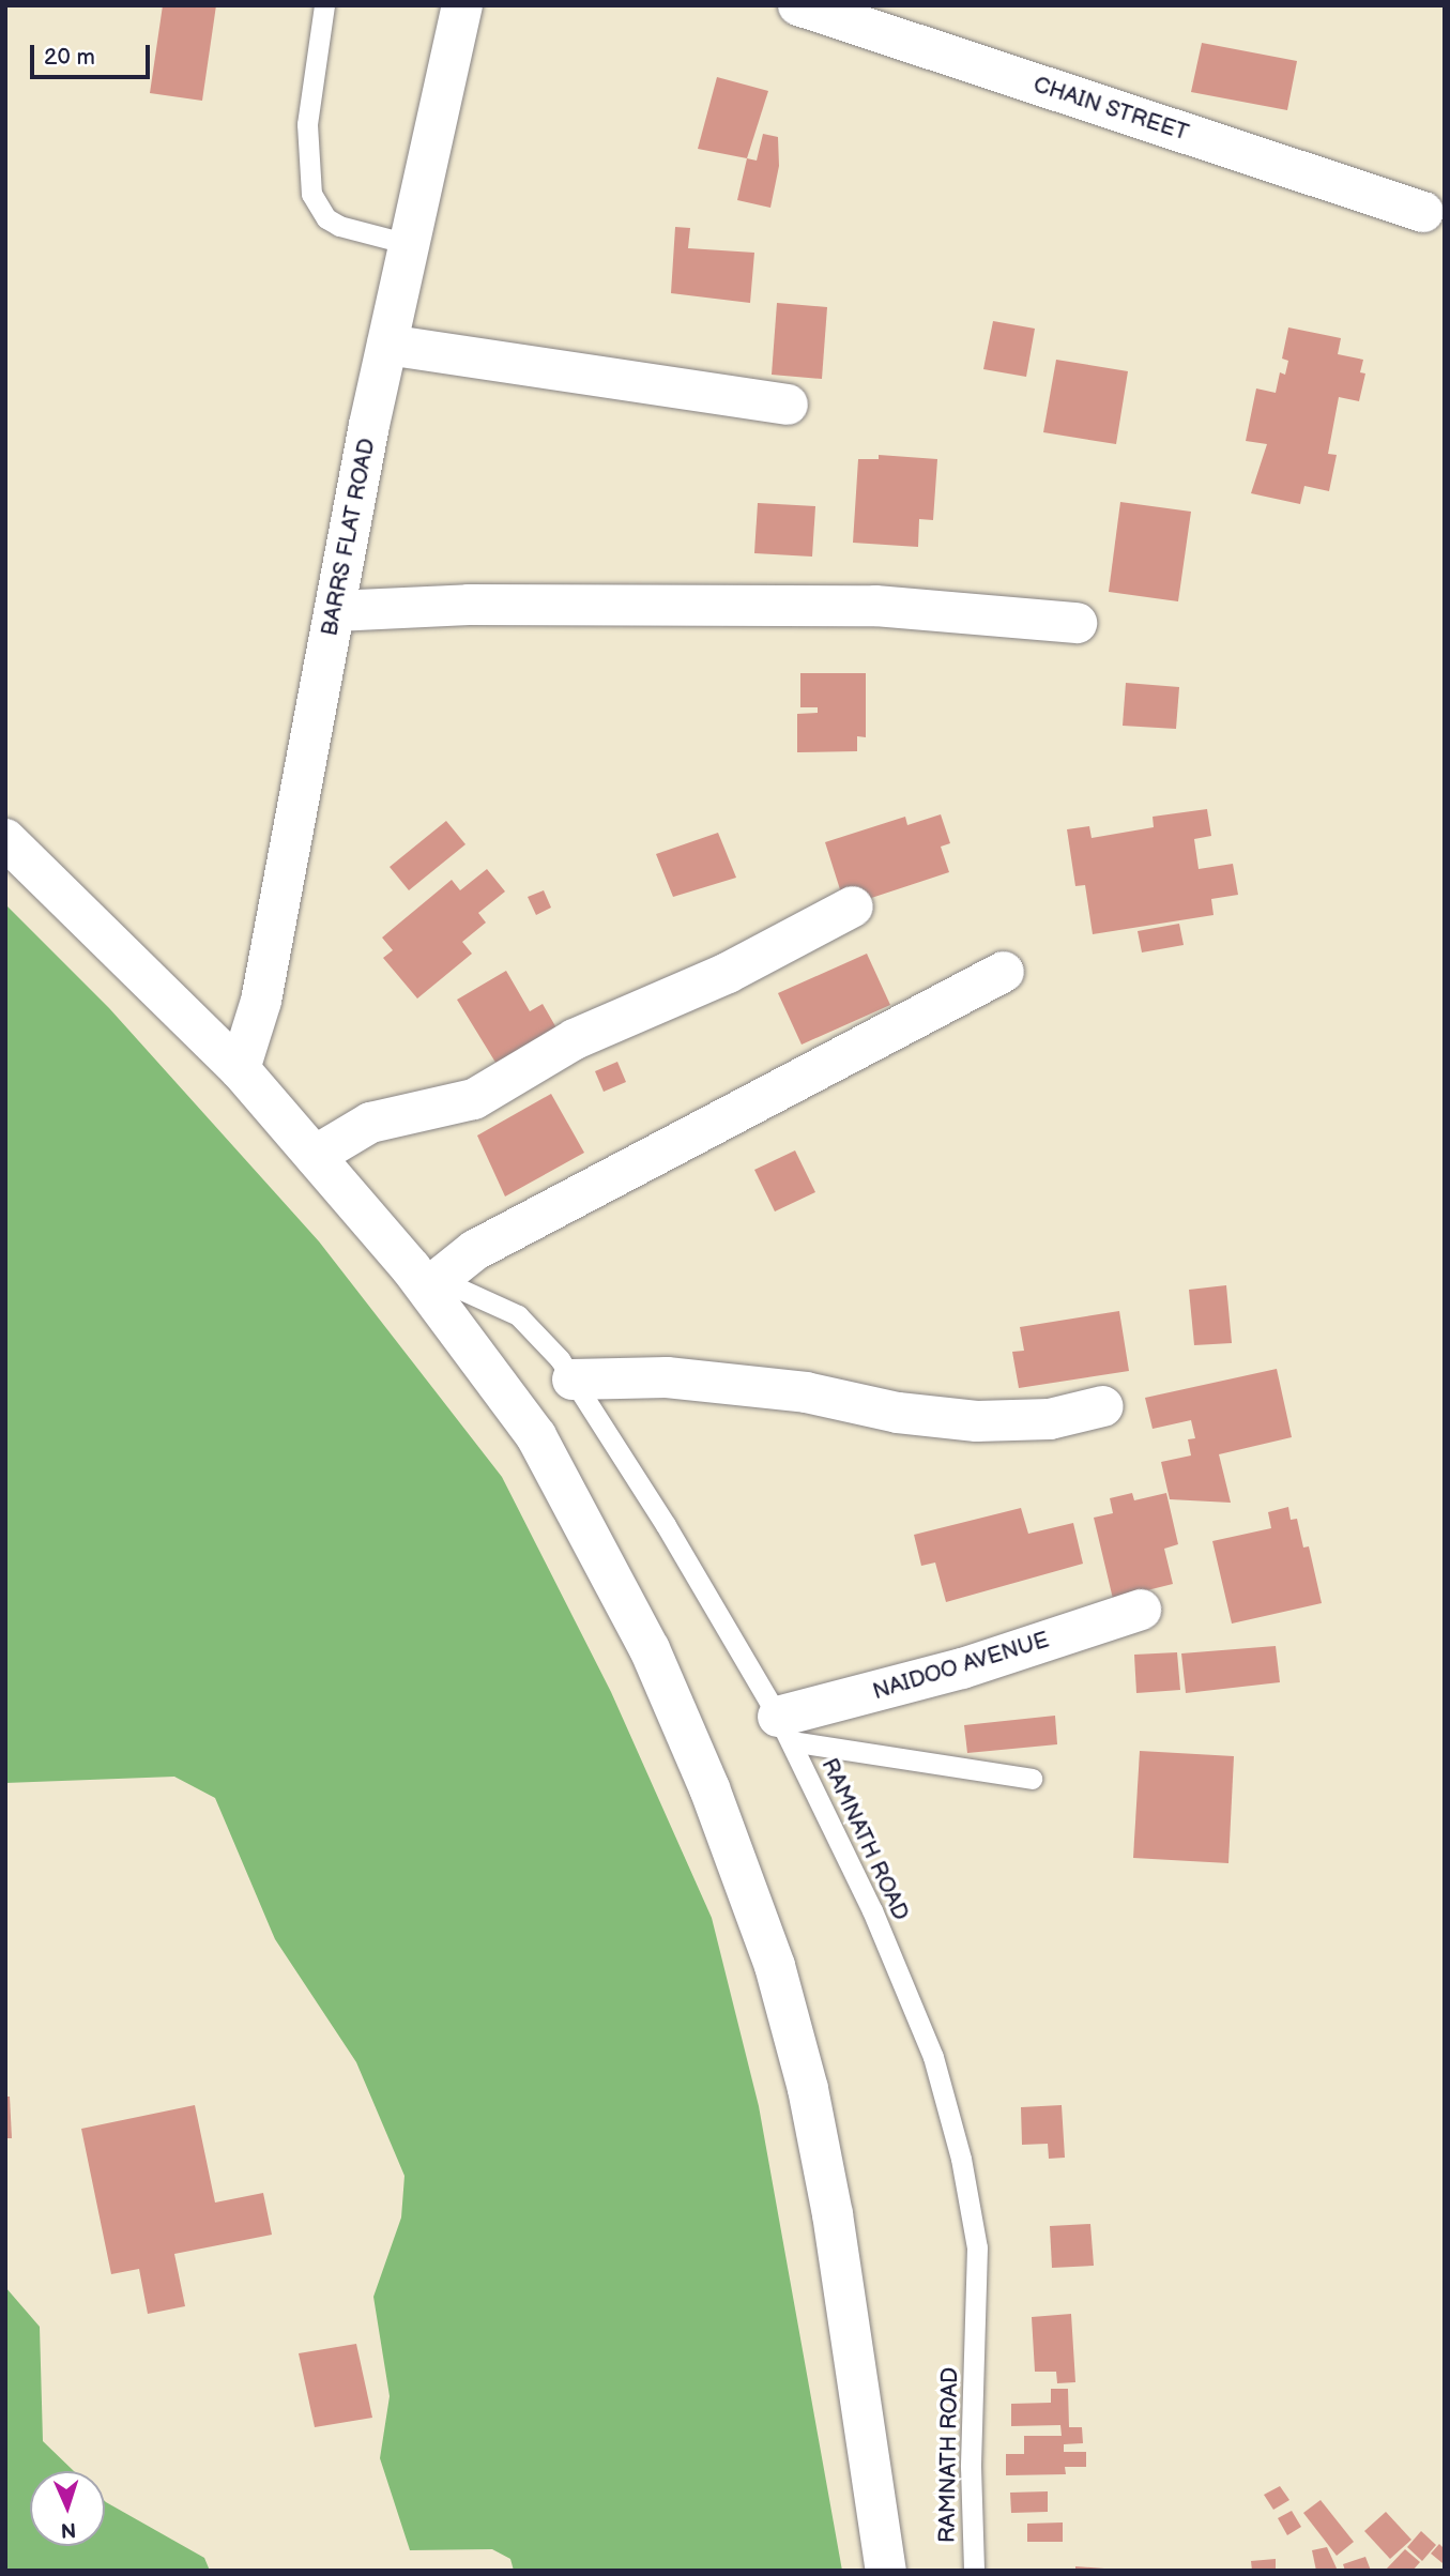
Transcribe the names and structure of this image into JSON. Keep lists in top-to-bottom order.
{
  "streets": {
    "street": ["CHAIN STREET", "BARRS FLAT ROAD", "NAIDOO AVENUE"],
    "lane": ["RAMNATH ROAD"]
  },
  "crossings": [
    ["NAIDOO AVENUE", "RAMNATH ROAD"]
  ],
  "scale_bar": "20 m",
  "north": "bottom"
}
